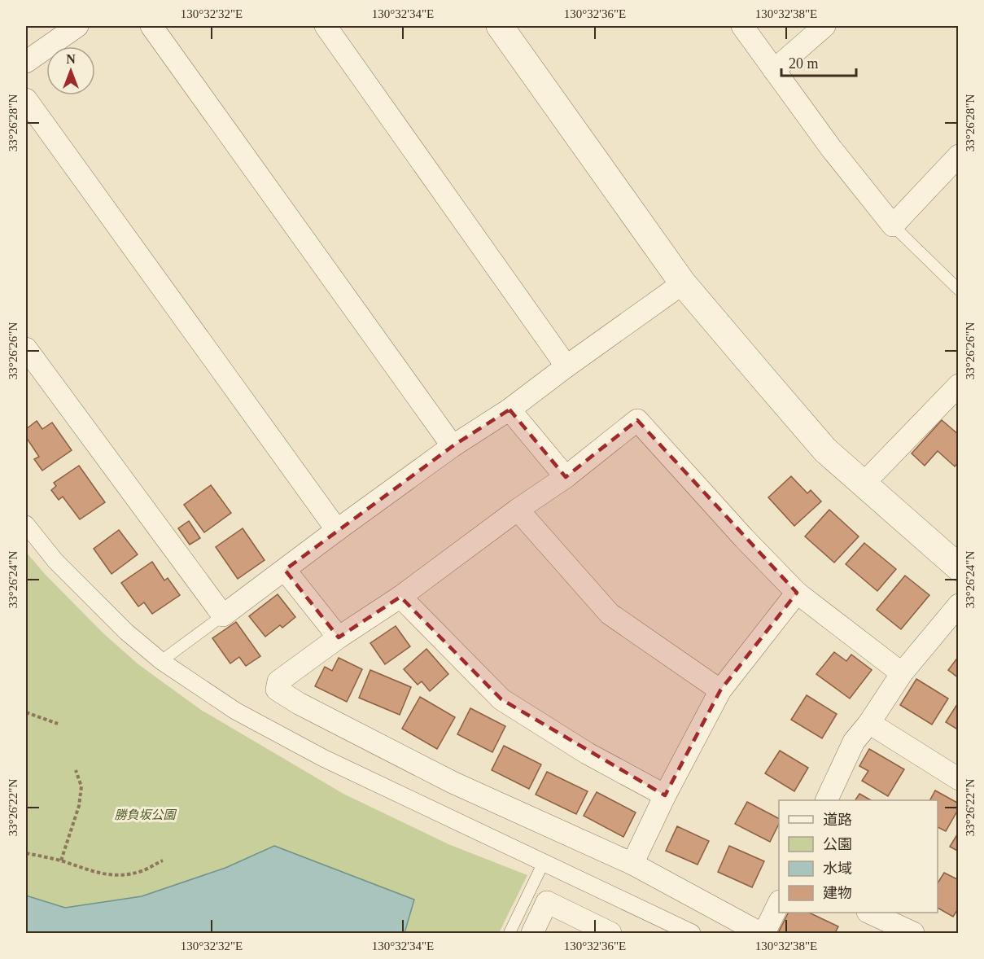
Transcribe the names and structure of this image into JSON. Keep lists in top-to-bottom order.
{
  "parks": ["勝負坂公園"],
  "legend": [
    "道路",
    "公園",
    "水域",
    "建物"
  ],
  "scale_bar": "20 m",
  "north": "top",
  "coordinates": [
    "130°32'32\"E",
    "130°32'34\"E",
    "130°32'36\"E",
    "130°32'38\"E",
    "33°26'28\"N",
    "33°26'26\"N",
    "33°26'24\"N",
    "33°26'22\"N"
  ]
}
